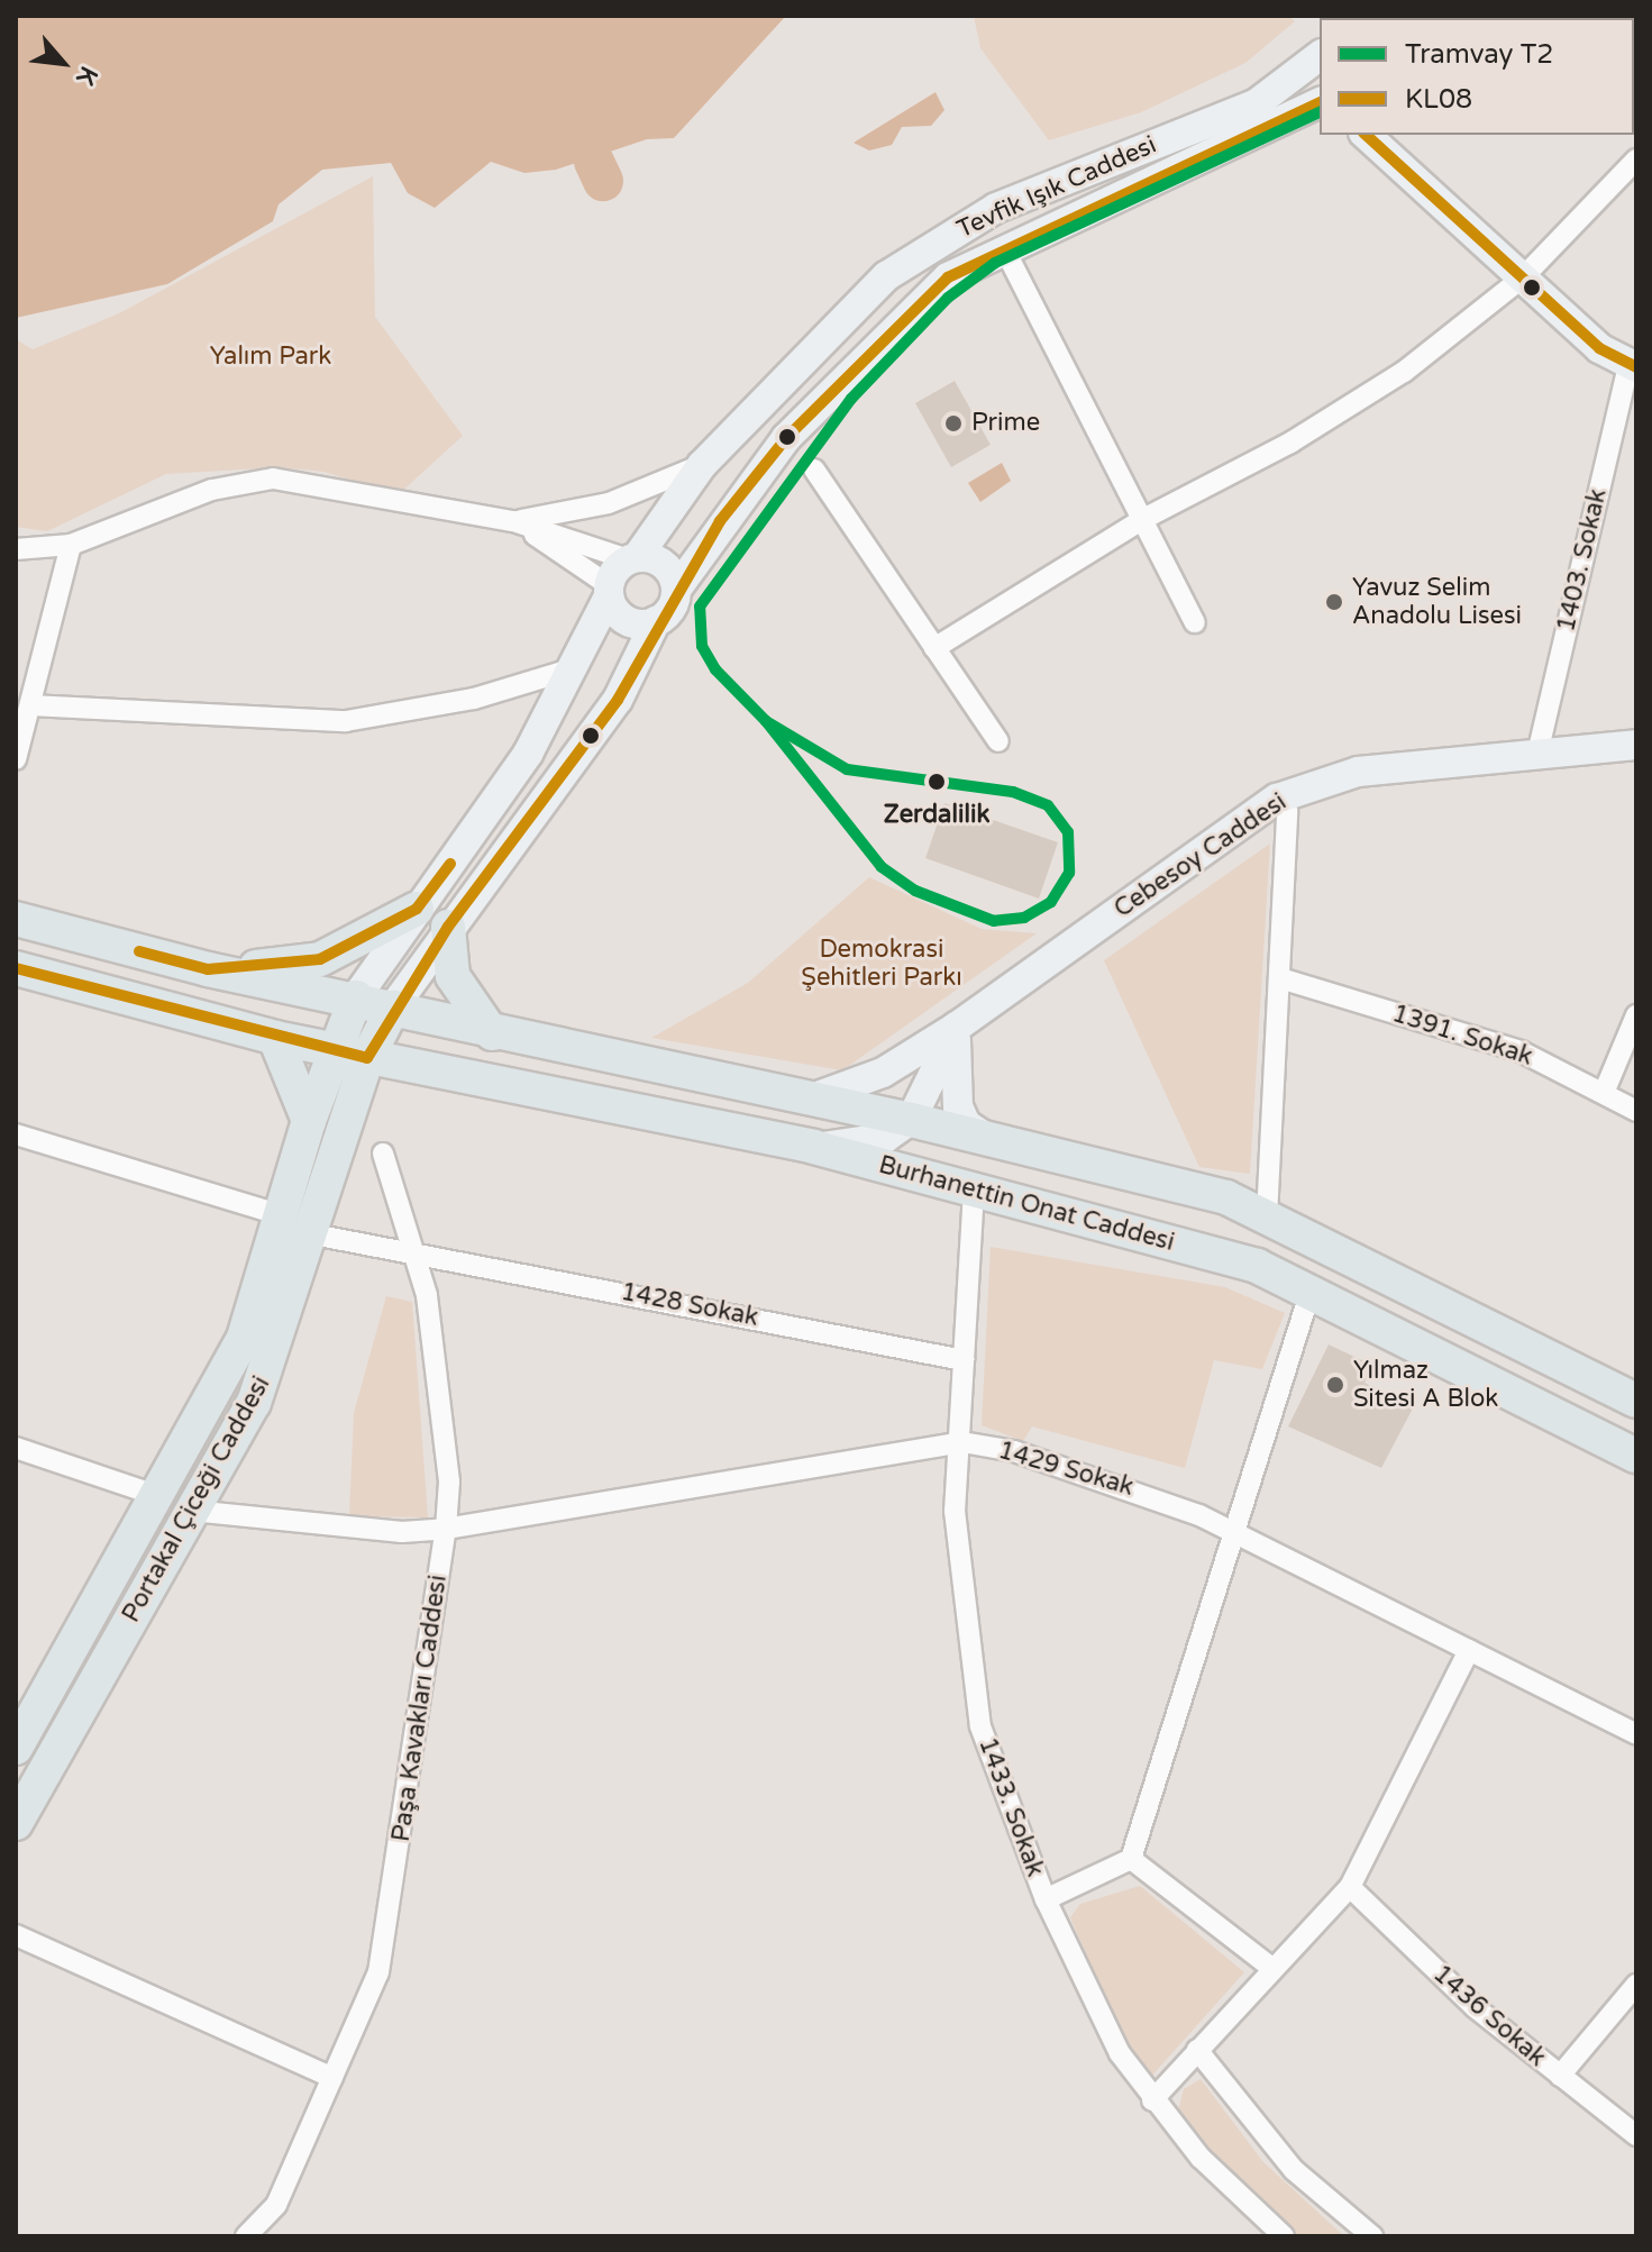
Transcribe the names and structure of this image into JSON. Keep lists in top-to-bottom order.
{
  "streets": {
    "main road": ["Burhanettin Onat Caddesi", "Portakal Çiceği Caddesi"],
    "street": [
      "Tevfik Işık Caddesi",
      "1403. Sokak",
      "Cebesoy Caddesi",
      "1391. Sokak",
      "1428 Sokak",
      "1429 Sokak",
      "Paşa Kavakları Caddesi",
      "1433. Sokak",
      "1436 Sokak"
    ]
  },
  "crossings": [
    ["1403. Sokak", "Cebesoy Caddesi"],
    ["Cebesoy Caddesi", "Burhanettin Onat Caddesi"],
    ["Burhanettin Onat Caddesi", "Portakal Çiceği Caddesi"],
    ["Burhanettin Onat Caddesi", "1433. Sokak"],
    ["1428 Sokak", "Portakal Çiceği Caddesi"],
    ["1428 Sokak", "Paşa Kavakları Caddesi"],
    ["1428 Sokak", "1433. Sokak"],
    ["1429 Sokak", "Portakal Çiceği Caddesi"],
    ["1429 Sokak", "Paşa Kavakları Caddesi"],
    ["1429 Sokak", "1433. Sokak"]
  ],
  "parks": ["Yalım Park", "Demokrasi Şehitleri Parkı"],
  "places": [
    "Prime",
    "Yavuz Selim Anadolu Lisesi",
    "Zerdalilik",
    "Yılmaz Sitesi A Blok"
  ],
  "lines": ["transit line KL08", "tram line T2"],
  "legend": ["Tramvay T2", "KL08"],
  "north": "bottom right"
}
